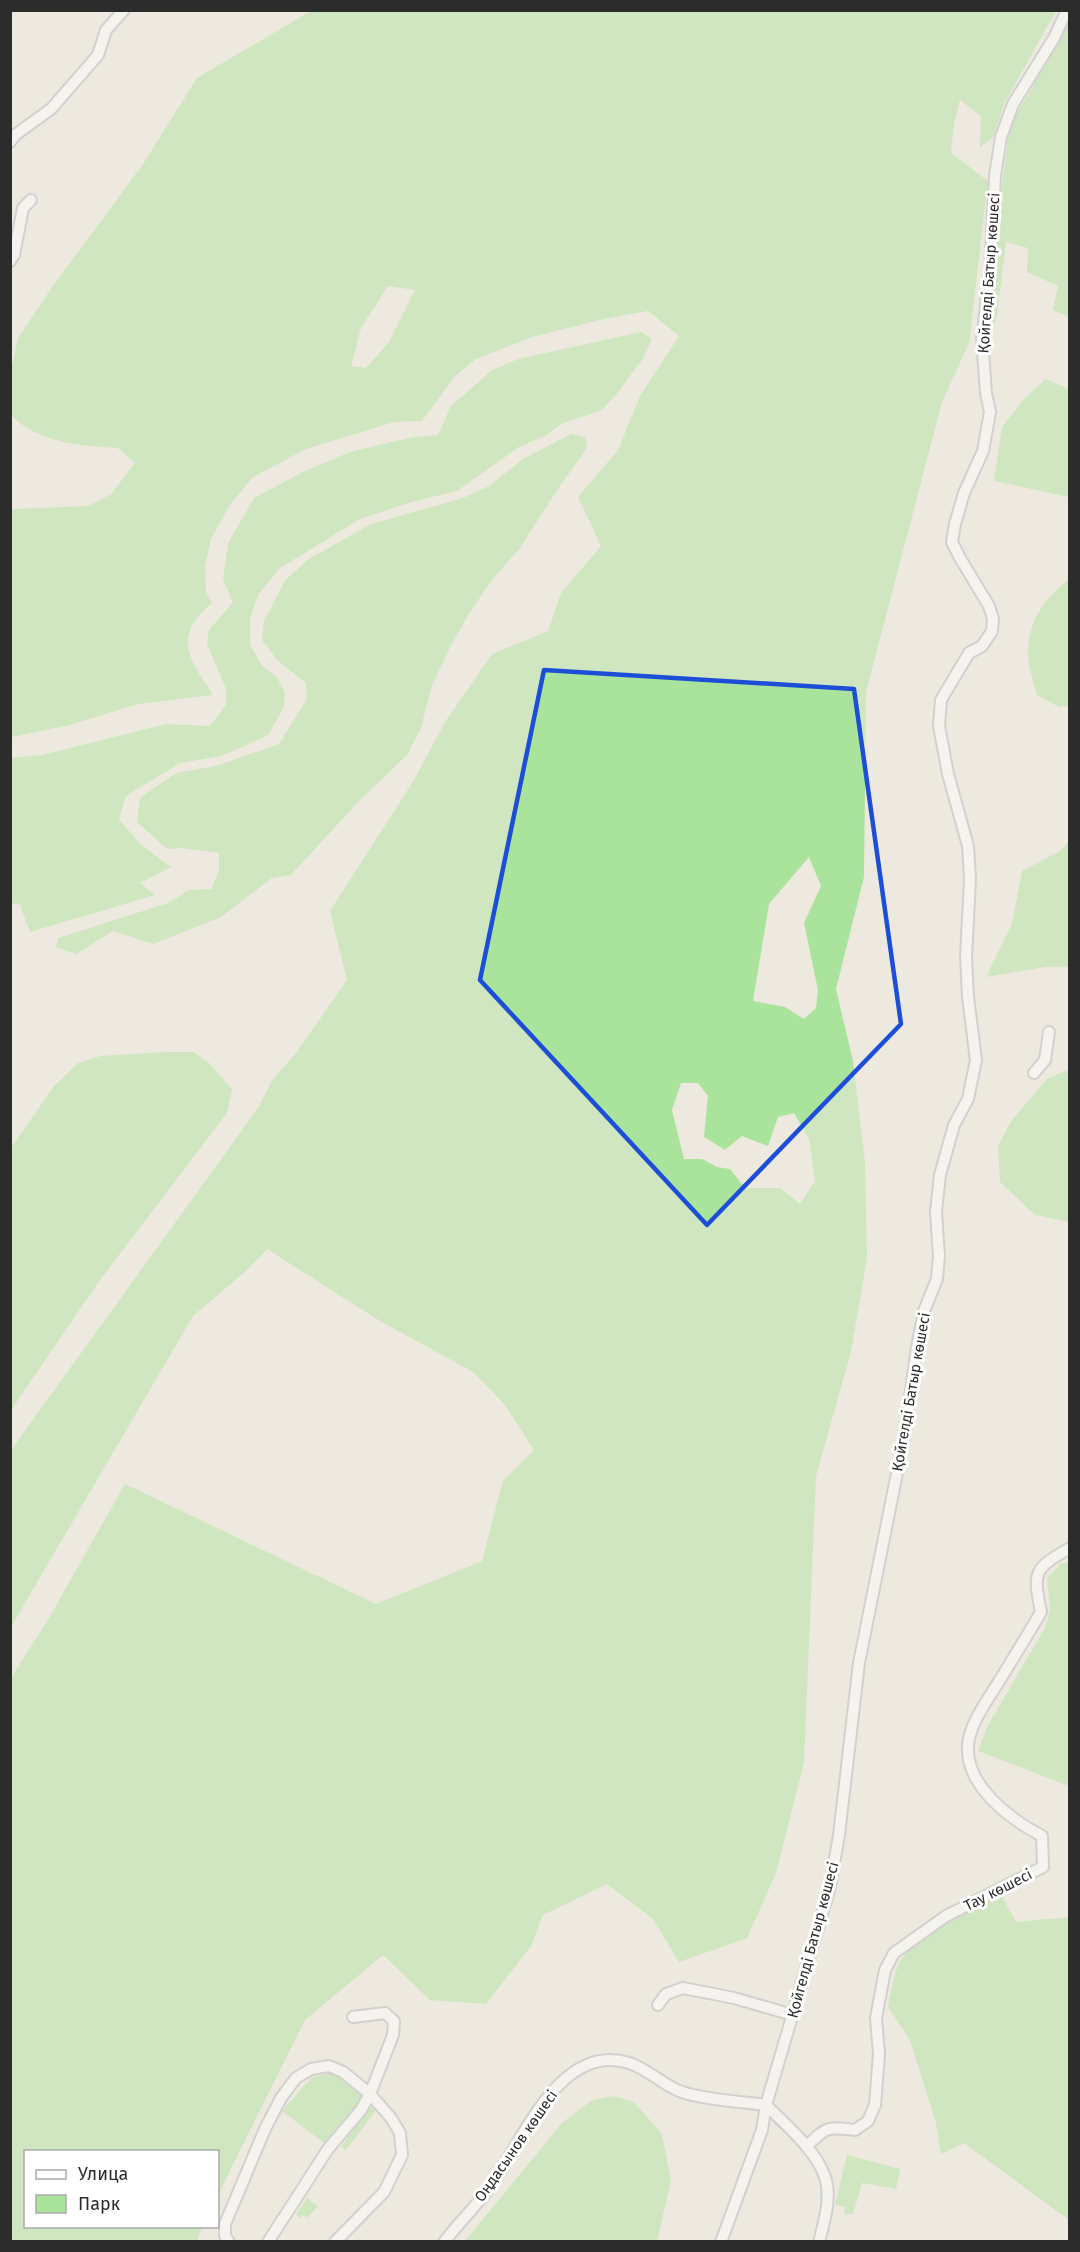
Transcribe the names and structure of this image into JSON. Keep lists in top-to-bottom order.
{
  "streets": {
    "street": ["Қойгелді Батыр көшесі", "Тау көшесі", "Оңдасынов көшесі"]
  },
  "crossings": [
    ["Қойгелді Батыр көшесі", "Оңдасынов көшесі"]
  ],
  "legend": ["Улица", "Парк"]
}
